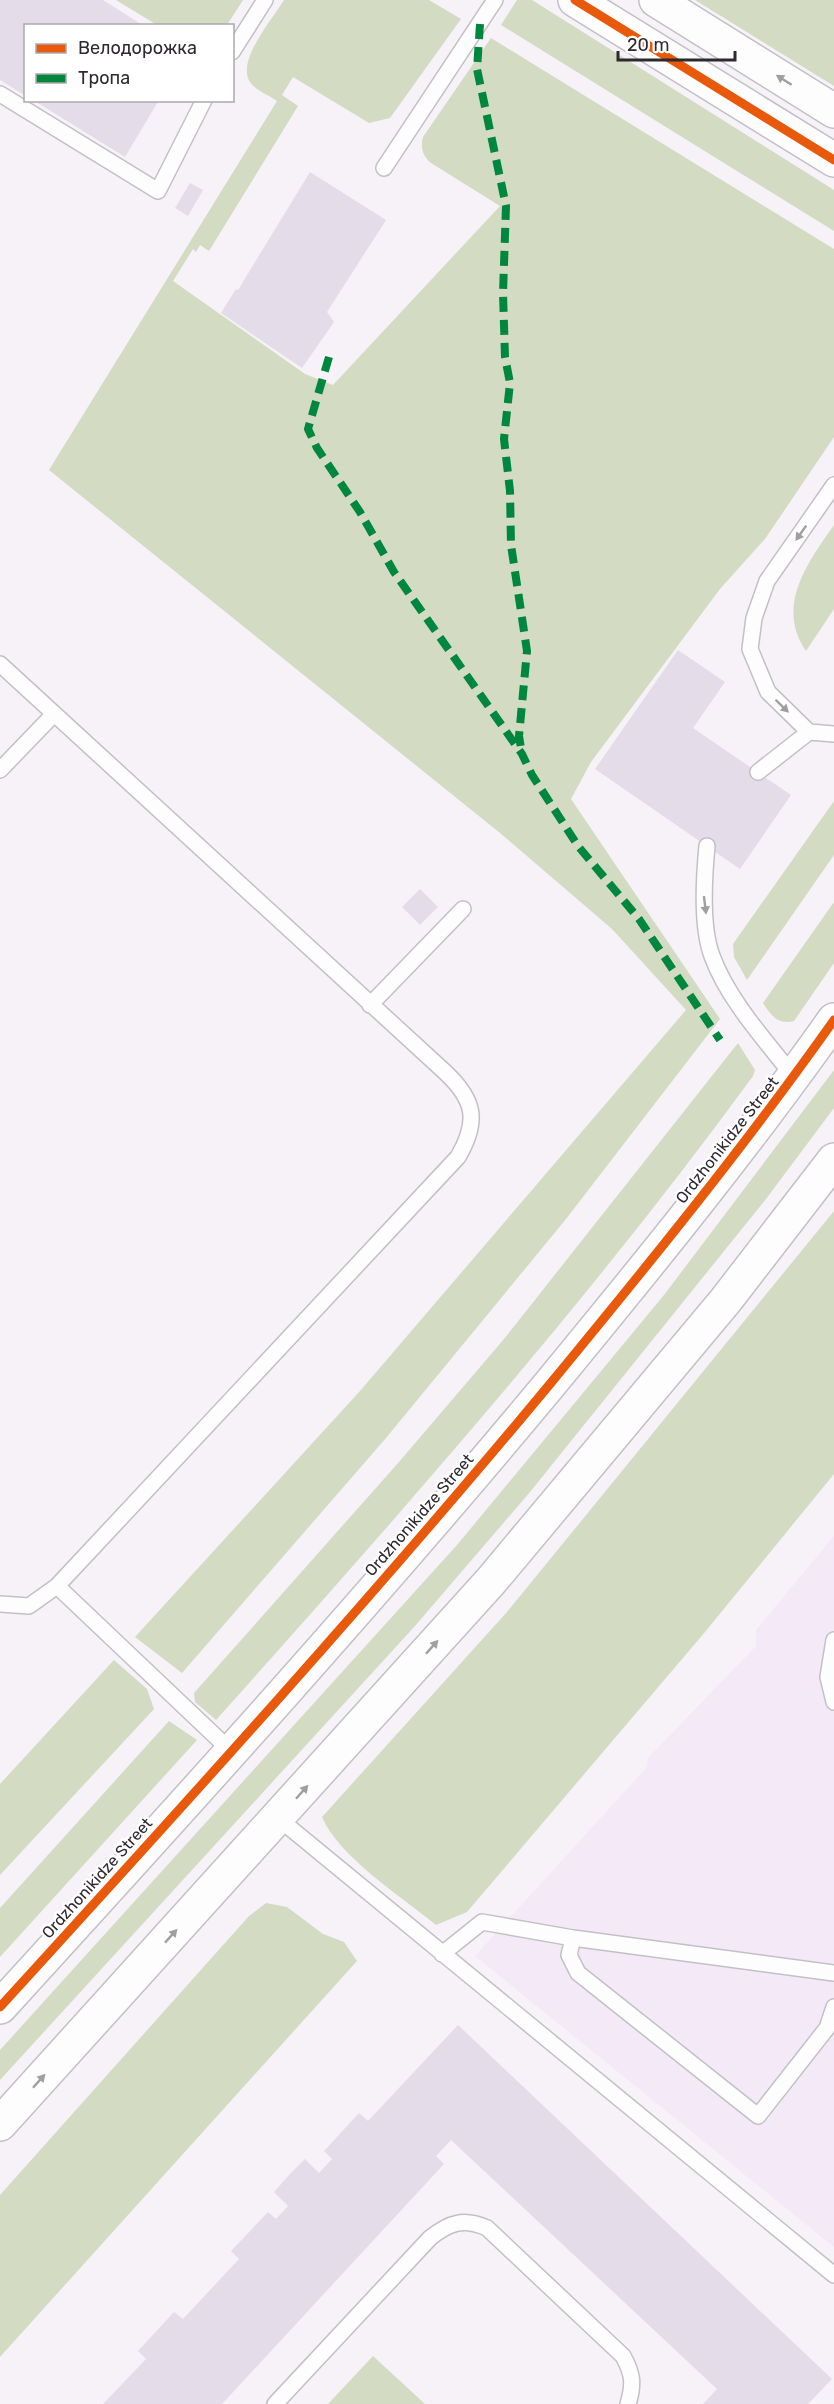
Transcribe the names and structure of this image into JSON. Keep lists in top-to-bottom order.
{
  "streets": {
    "street": ["Ordzhonikidze Street"]
  },
  "legend": ["Велодорожка", "Тропа"],
  "scale_bar": "20 m"
}
